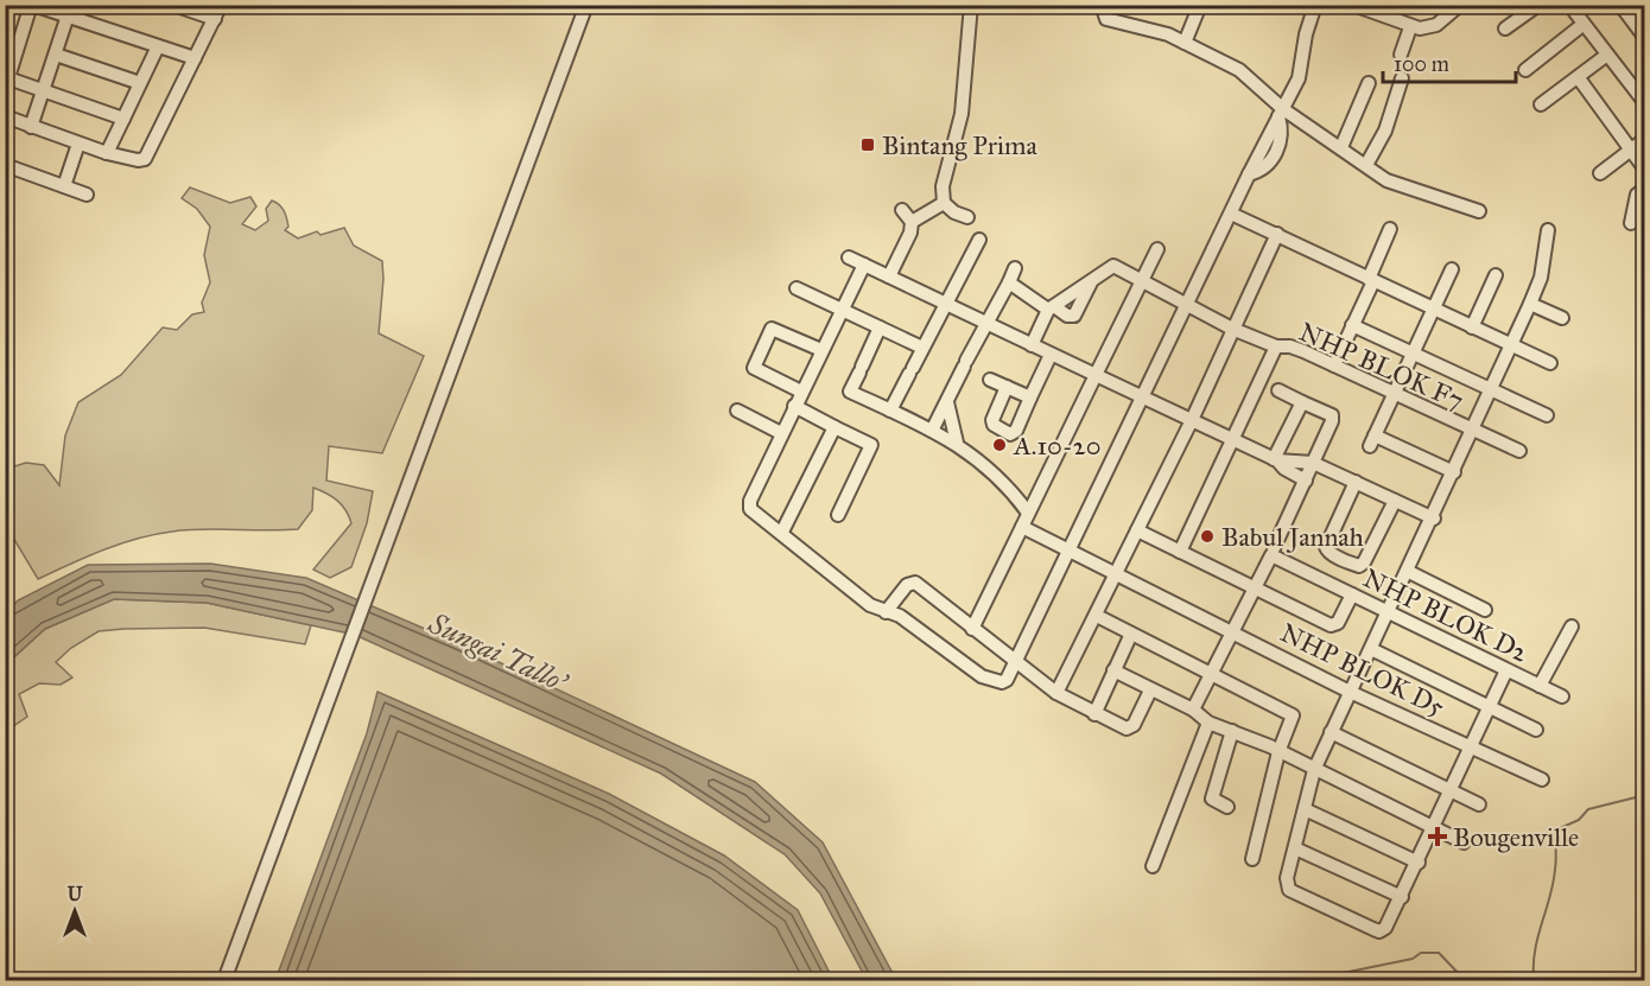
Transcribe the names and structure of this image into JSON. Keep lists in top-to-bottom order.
{
  "streets": {
    "street": ["NHP BLOK F7", "NHP BLOK D2", "NHP BLOK D5"]
  },
  "water": ["Sungai Tallo'"],
  "places": {
    "transit": ["Bintang Prima"],
    "other": ["A.10-20", "Babul Jannah"],
    "health": ["Bougenville"]
  },
  "scale_bar": "100 m",
  "north": "top"
}
